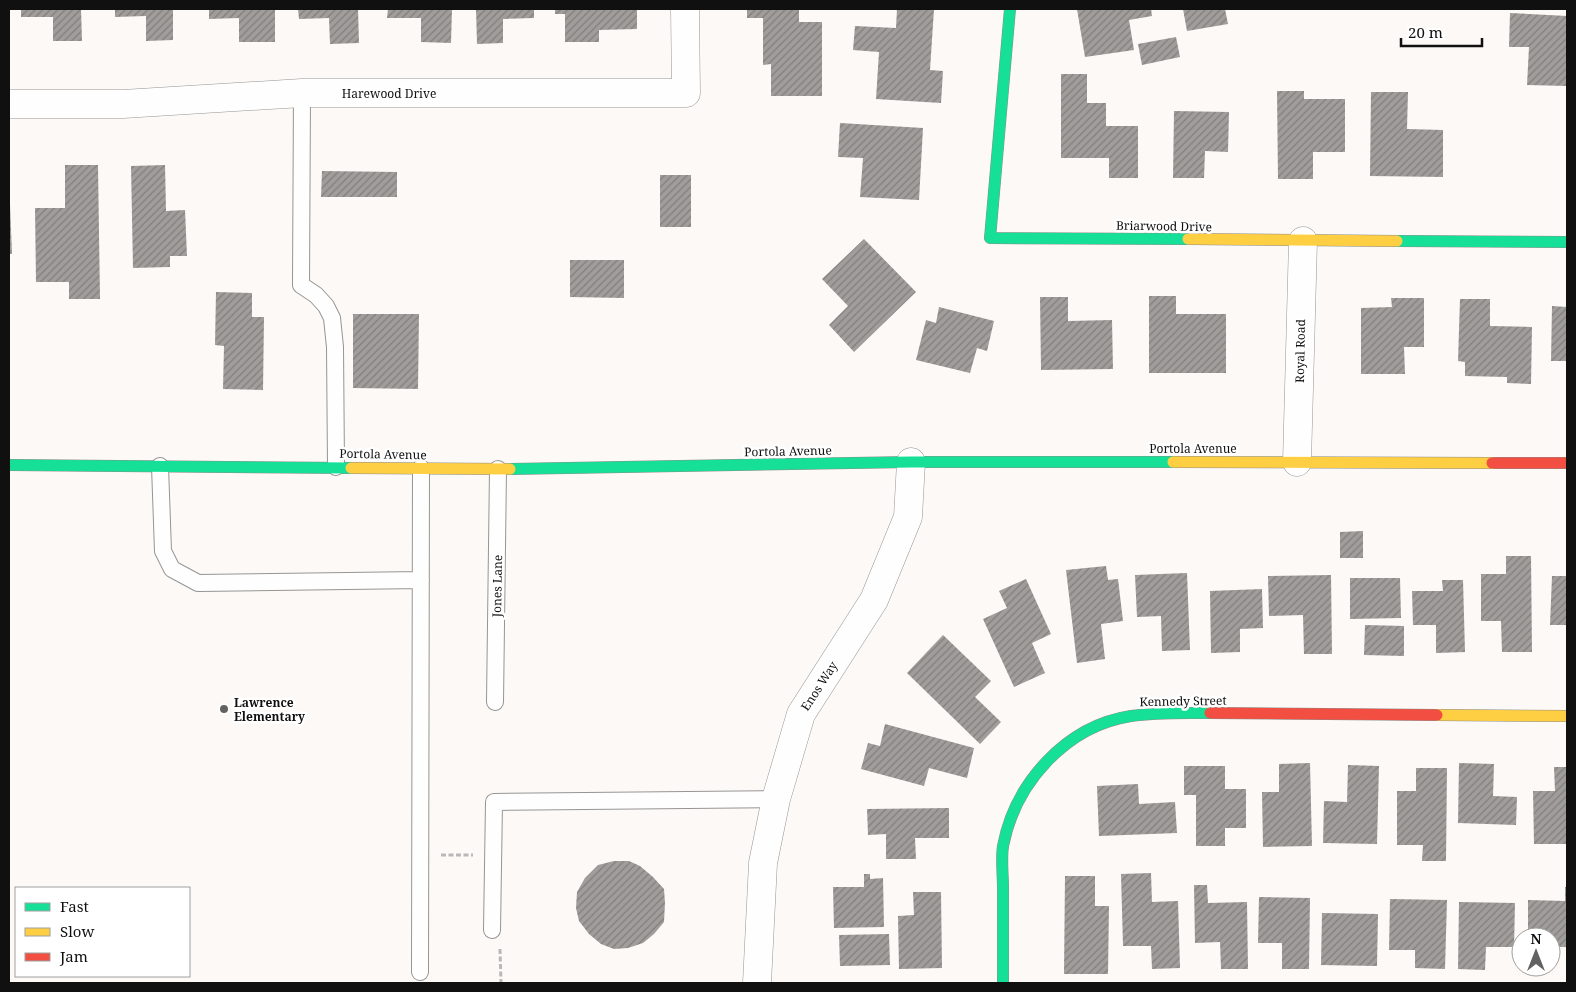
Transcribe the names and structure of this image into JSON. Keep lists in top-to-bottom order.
{
  "streets": {
    "street": [
      "Harewood Drive",
      "Briarwood Drive",
      "Royal Road",
      "Portola Avenue",
      "Enos Way",
      "Kennedy Street"
    ],
    "lane": ["Jones Lane"]
  },
  "crossings": [
    ["Briarwood Drive", "Royal Road"],
    ["Royal Road", "Portola Avenue"],
    ["Portola Avenue", "Jones Lane"],
    ["Portola Avenue", "Enos Way"]
  ],
  "places": ["Lawrence Elementary"],
  "legend": ["Fast", "Slow", "Jam"],
  "scale_bar": "20 m",
  "north": "top"
}
